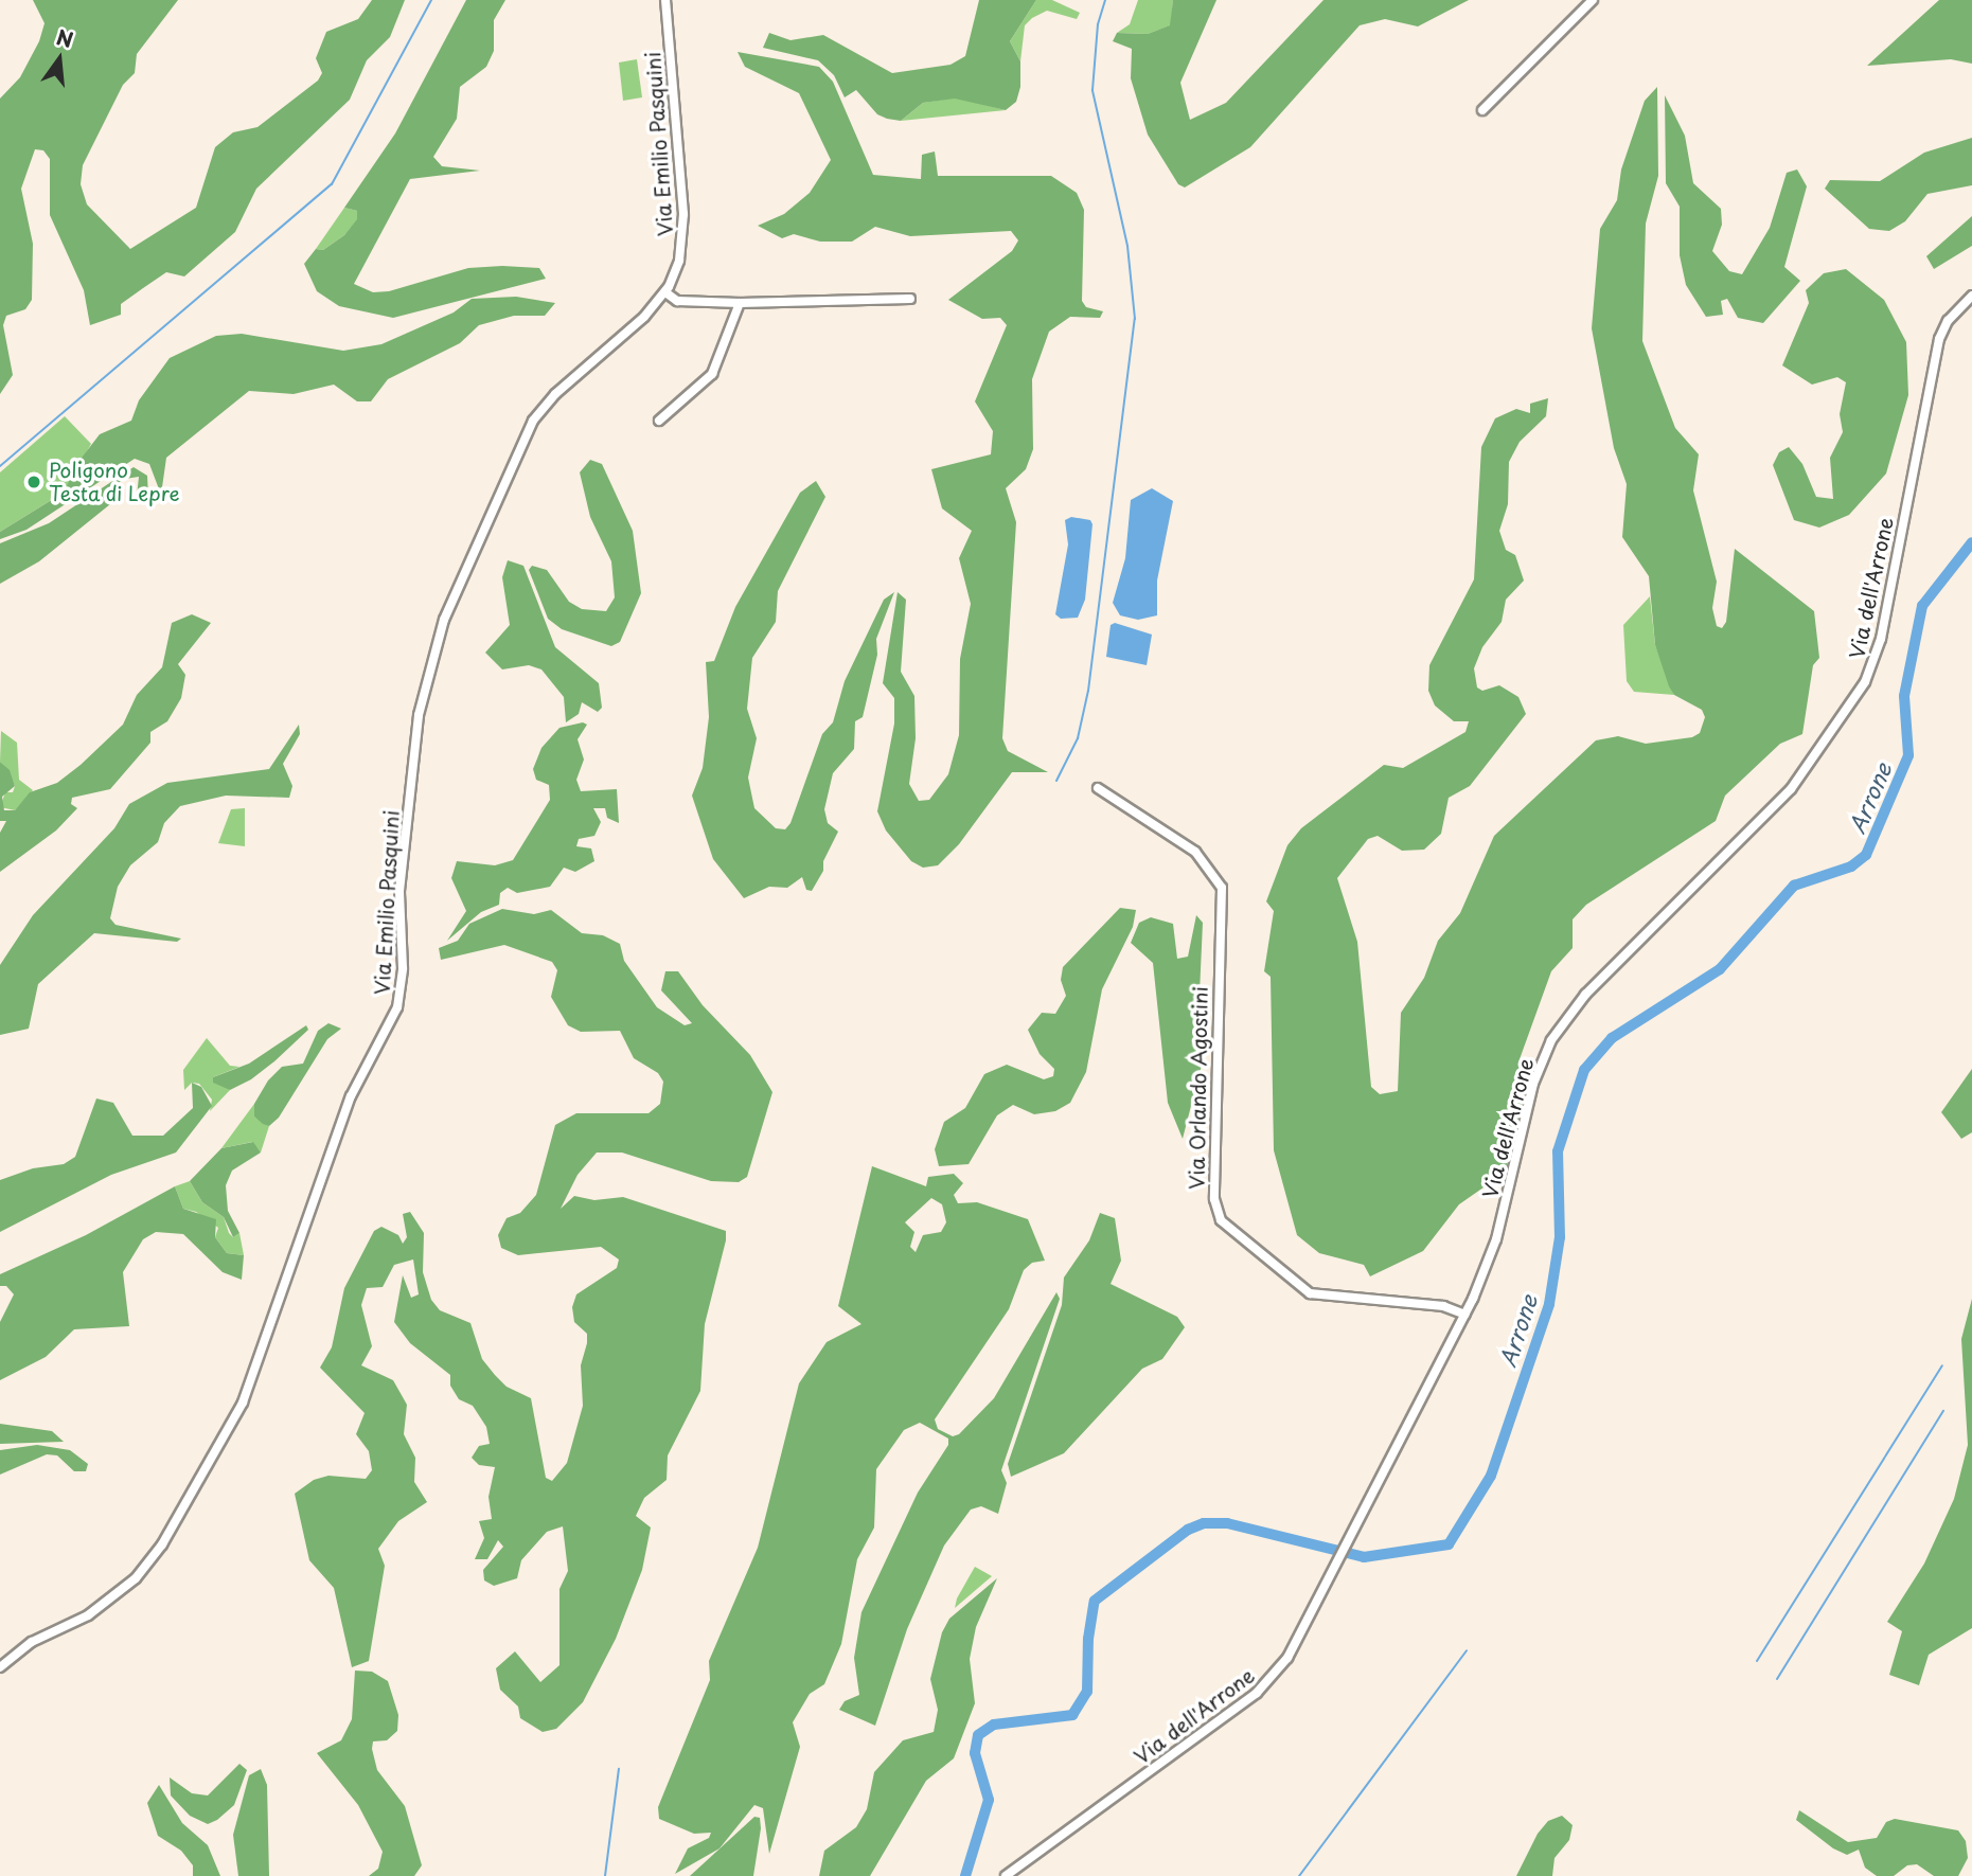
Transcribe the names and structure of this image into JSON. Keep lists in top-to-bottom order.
{
  "streets": {
    "street": ["Via Emilio Pasquini", "Via dell'Arrone", "Via Orlando Agostini"]
  },
  "crossings": [
    ["Via dell'Arrone", "Via Orlando Agostini"]
  ],
  "water": ["Arrone"],
  "places": ["Poligono Testa di Lepre"],
  "north": "top"
}
